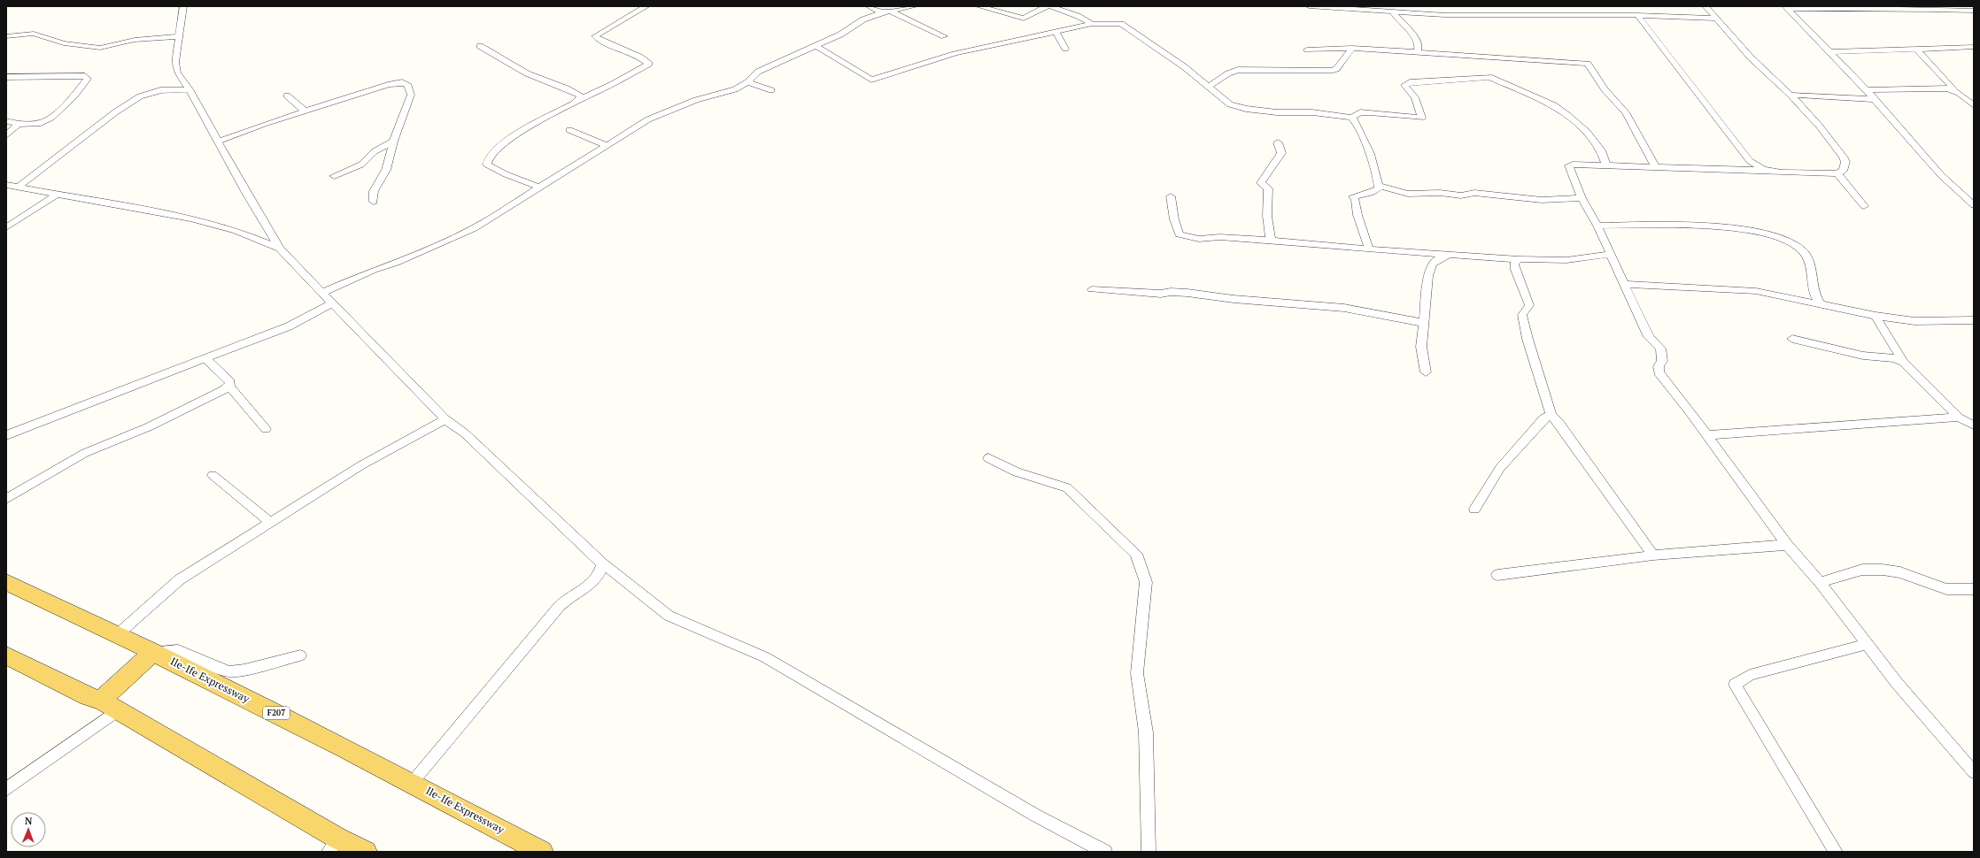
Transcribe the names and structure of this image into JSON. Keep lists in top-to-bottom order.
{
  "streets": {
    "main road": ["Ile-Ife Expressway", "F207"]
  },
  "north": "top"
}
